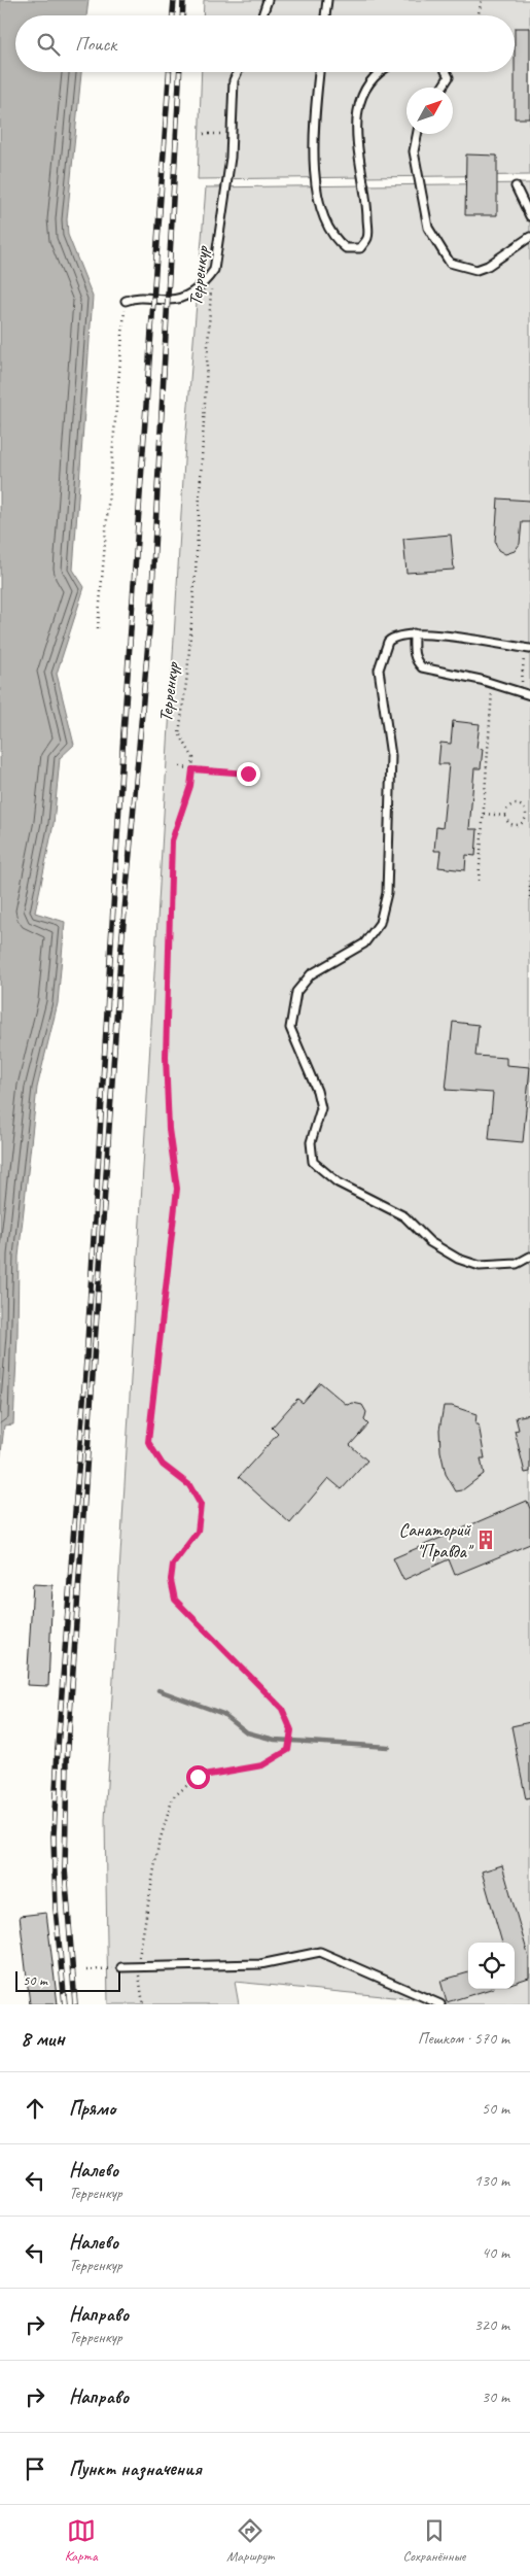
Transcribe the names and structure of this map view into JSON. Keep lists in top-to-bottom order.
{
  "streets": {
    "lane": ["Терренкур"]
  },
  "places": {
    "building": ["Санаторий \"Правда\""]
  },
  "scale_bar": "50 m",
  "north": "top right",
  "page": {
    "search": "Поиск",
    "scale": "50 m",
    "heading": ["8 мин", "Пешком · 570 m"],
    "list": [
      ["Прямо", "50 m"],
      ["Налево", "Терренкур", "130 m"],
      ["Налево", "Терренкур", "40 m"],
      ["Направо", "Терренкур", "320 m"],
      ["Направо", "30 m"],
      "Пункт назначения"
    ],
    "nav": ["Карта", "Маршрут", "Сохранённые"]
  }
}
